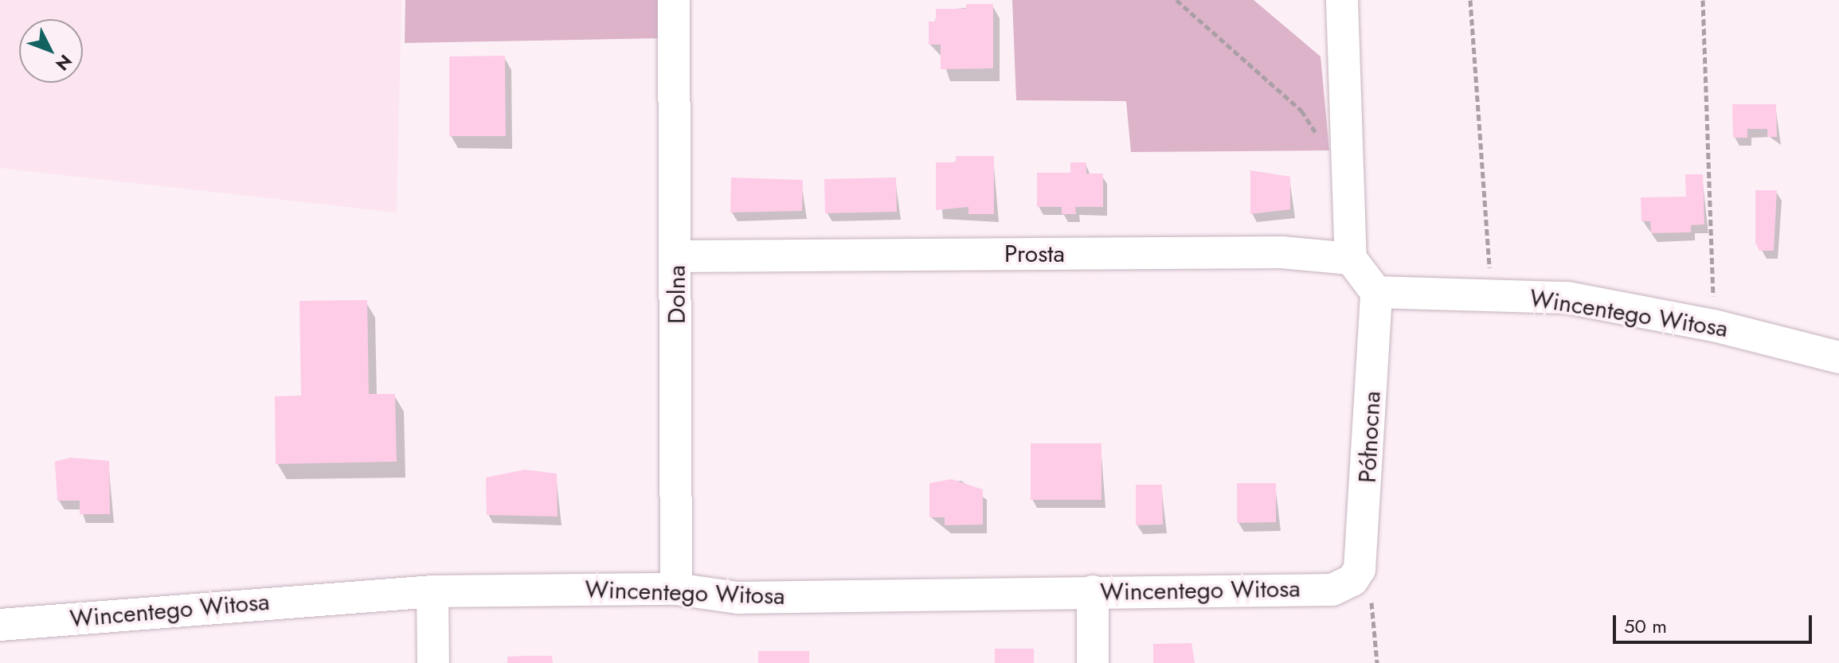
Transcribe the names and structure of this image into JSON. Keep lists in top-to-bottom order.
{
  "streets": {
    "street": [
      "Prosta",
      "Dolna",
      "Wincentego Witosa",
      "Północna"
    ]
  },
  "crossings": [
    ["Prosta", "Dolna"],
    ["Dolna", "Wincentego Witosa"],
    ["Wincentego Witosa", "Północna"]
  ],
  "scale_bar": "50 m",
  "north": "bottom right"
}
